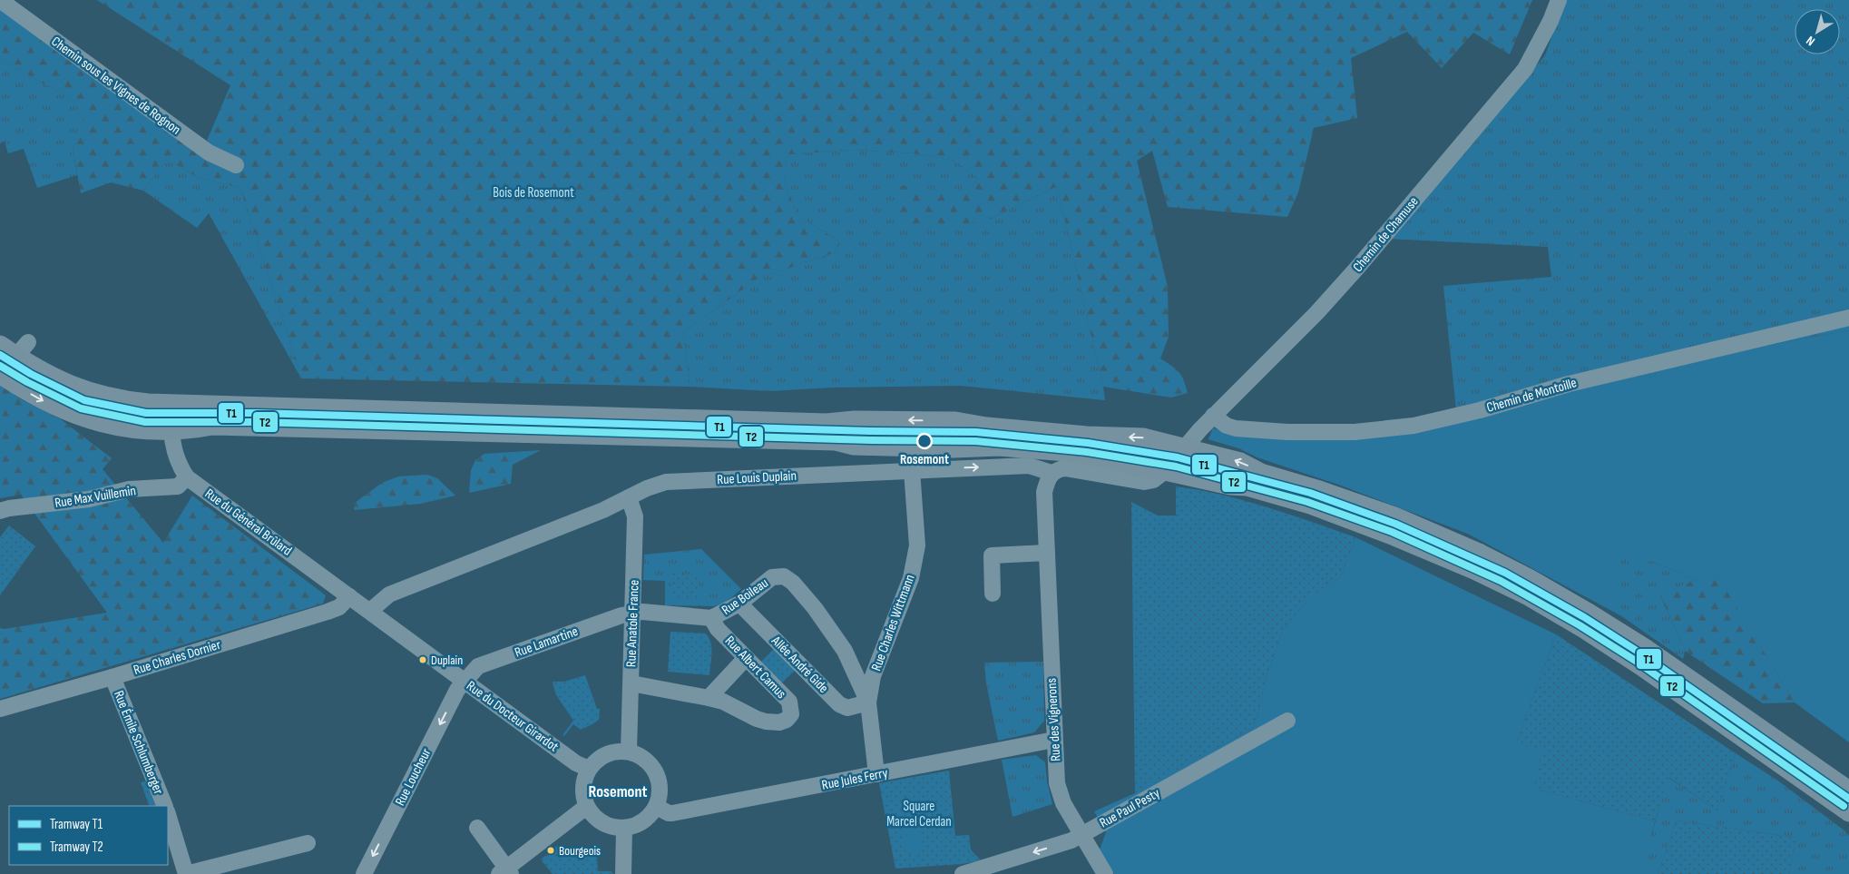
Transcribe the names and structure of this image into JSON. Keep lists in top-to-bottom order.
{
  "streets": {
    "street": [
      "Chemin sous les Vignes de Rognon",
      "Chemin de Chamuse",
      "Chemin de Montoille",
      "Rue Louis Duplain",
      "Rue Max Vuillemin",
      "Rue du Général Brûlard",
      "Rue Boileau",
      "Rue Charles Wittmann",
      "Rue Anatole France",
      "Rue Lamartine",
      "Rue Charles Dornier",
      "Allée André Gide",
      "Rue Albert Camus",
      "Rue du Docteur Girardot",
      "Rue des Vignerons",
      "Rue Émile Schlumberger",
      "Rue Loucheur",
      "Rue Jules Ferry",
      "Rue Paul Pesty"
    ]
  },
  "crossings": [
    ["Chemin de Chamuse", "Chemin de Montoille"],
    ["Chemin de Chamuse", "Rue Louis Duplain"],
    ["Rue Louis Duplain", "Rue Charles Wittmann"],
    ["Rue Louis Duplain", "Rue Anatole France"],
    ["Rue Louis Duplain", "Rue du Docteur Girardot"],
    ["Rue Louis Duplain", "Rue des Vignerons"],
    ["Rue Max Vuillemin", "Rue du Général Brûlard"],
    ["Rue du Général Brûlard", "Rue Charles Dornier"],
    ["Rue du Général Brûlard", "Rue du Docteur Girardot"],
    ["Rue Boileau", "Rue Charles Wittmann"],
    ["Rue Boileau", "Rue Anatole France"],
    ["Rue Boileau", "Rue Lamartine"],
    ["Rue Boileau", "Allée André Gide"],
    ["Rue Boileau", "Rue Albert Camus"],
    ["Rue Charles Wittmann", "Allée André Gide"],
    ["Rue Charles Wittmann", "Rue Jules Ferry"],
    ["Rue Anatole France", "Rue Lamartine"],
    ["Rue Anatole France", "Rue Albert Camus"],
    ["Rue Anatole France", "Rue du Docteur Girardot"],
    ["Rue Anatole France", "Rue Jules Ferry"],
    ["Rue Lamartine", "Rue du Docteur Girardot"],
    ["Rue Lamartine", "Rue Loucheur"],
    ["Rue Charles Dornier", "Rue du Docteur Girardot"],
    ["Rue Charles Dornier", "Rue Émile Schlumberger"],
    ["Rue du Docteur Girardot", "Rue Loucheur"],
    ["Rue du Docteur Girardot", "Rue Jules Ferry"],
    ["Rue des Vignerons", "Rue Jules Ferry"],
    ["Rue des Vignerons", "Rue Paul Pesty"]
  ],
  "one_way": ["Rue Loucheur"],
  "districts": ["Rosemont"],
  "parks": ["Bois de Rosemont", "Square Marcel Cerdan"],
  "places": ["Rosemont", "Duplain", "Bourgeois"],
  "lines": ["tram line T1", "tram line T2"],
  "legend": ["Tramway T1", "Tramway T2"],
  "north": "bottom left"
}
